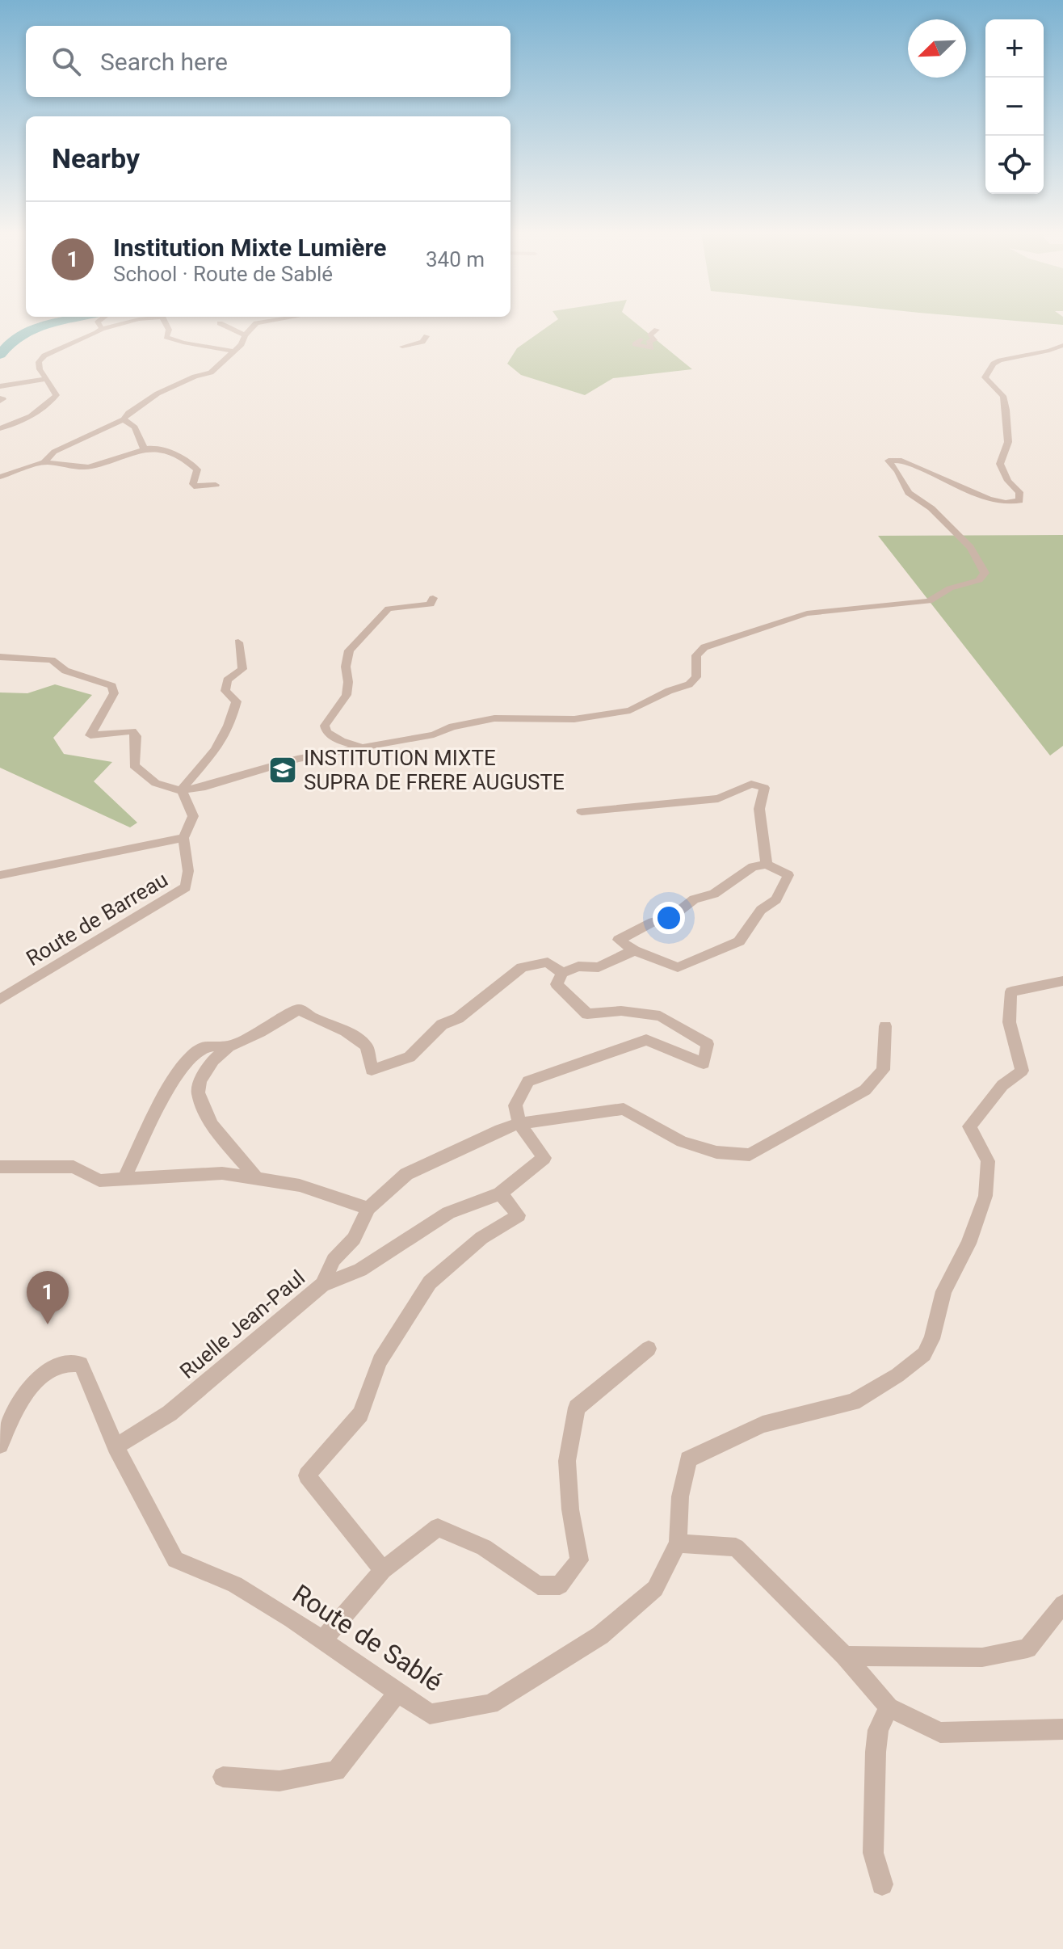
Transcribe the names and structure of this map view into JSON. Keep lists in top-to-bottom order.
{
  "streets": {
    "street": ["Route de Barreau", "Ruelle Jean-Paul", "Route de Sablé"]
  },
  "crossings": [
    ["Ruelle Jean-Paul", "Route de Sablé"]
  ],
  "places": {
    "school or university": ["INSTITUTION MIXTE SUPRA DE FRERE AUGUSTE"]
  },
  "north": "bottom left",
  "page": {
    "map_buttons": ["+", "−"],
    "search": "Search here",
    "heading": "Nearby",
    "list": [
      {
        "mark": "1",
        "name": "Institution Mixte Lumière",
        "note": "School · Route de Sablé",
        "value": "340 m"
      }
    ],
    "pins": "1"
  }
}
